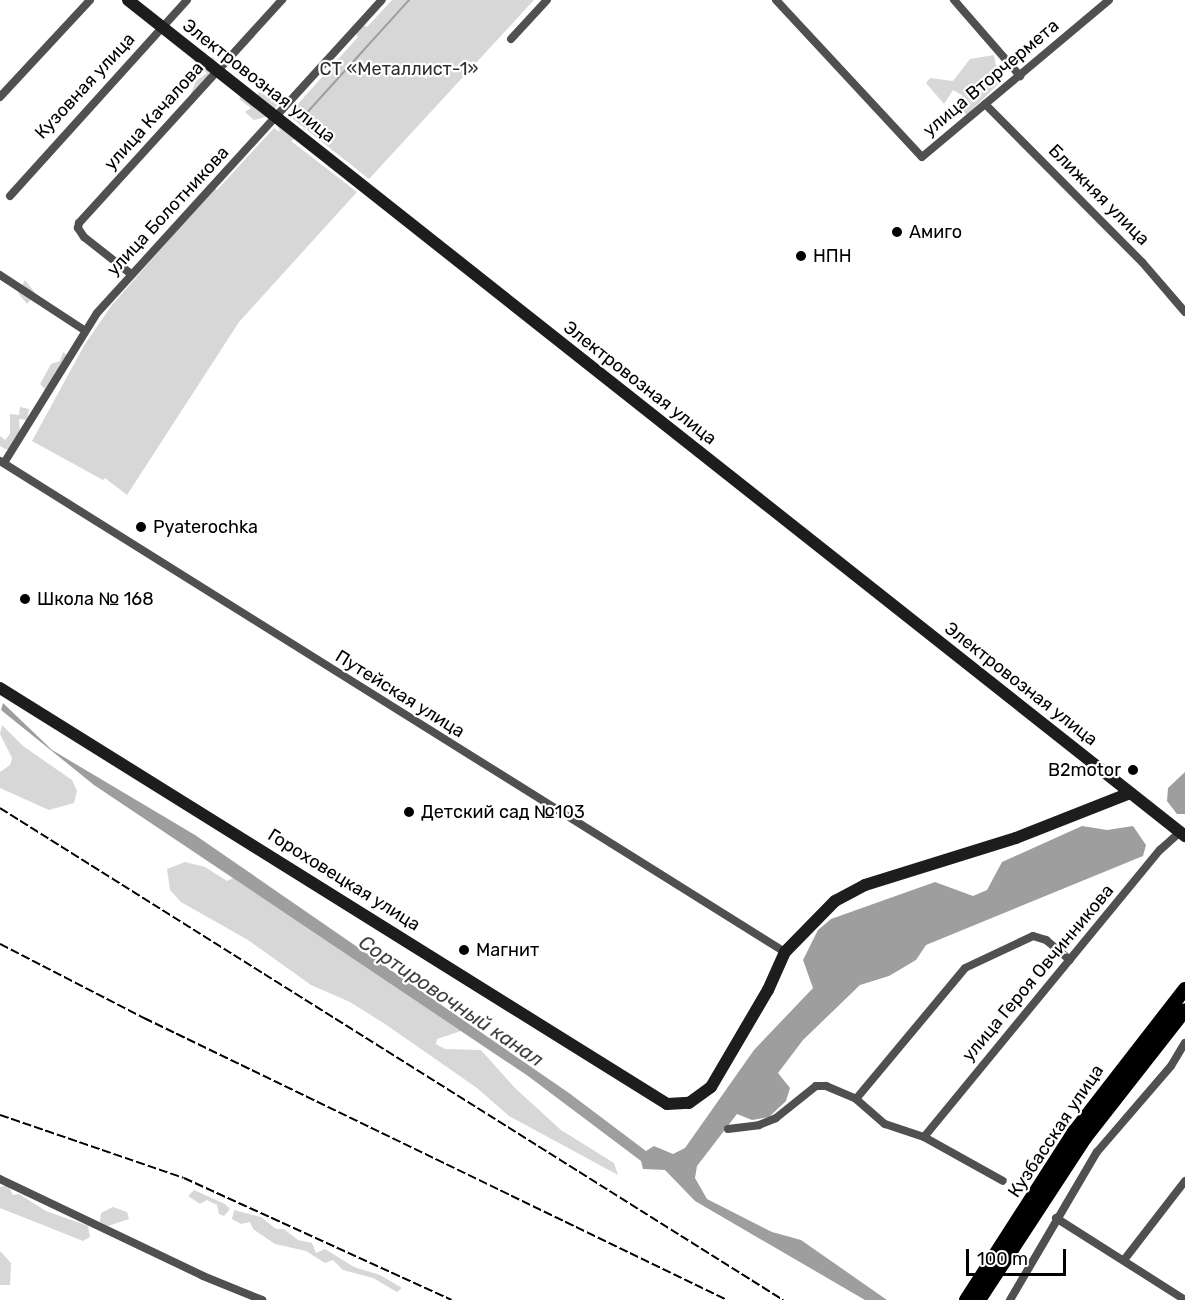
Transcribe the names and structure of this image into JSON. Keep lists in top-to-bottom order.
{
  "streets": {
    "main road": ["Кузбасская улица"],
    "street": [
      "улица Вторчермета",
      "Электровозная улица",
      "Кузовная улица",
      "улица Качалова",
      "Ближняя улица",
      "улица Болотникова",
      "Путейская улица",
      "Гороховецкая улица",
      "улица Героя Овчинникова"
    ]
  },
  "crossings": [
    ["улица Вторчермета", "Ближняя улица"],
    ["Электровозная улица", "Кузовная улица"],
    ["Электровозная улица", "улица Качалова"],
    ["Электровозная улица", "улица Болотникова"],
    ["Электровозная улица", "улица Героя Овчинникова"],
    ["улица Качалова", "улица Болотникова"],
    ["улица Болотникова", "Путейская улица"],
    ["Путейская улица", "Гороховецкая улица"]
  ],
  "water": ["Сортировочный канал"],
  "parks": ["СТ «Металлист-1»"],
  "places": [
    "Амиго",
    "НПН",
    "Pyaterochka",
    "Школа № 168",
    "B2motor",
    "Детский сад №103",
    "Магнит"
  ],
  "scale_bar": "100 m"
}
